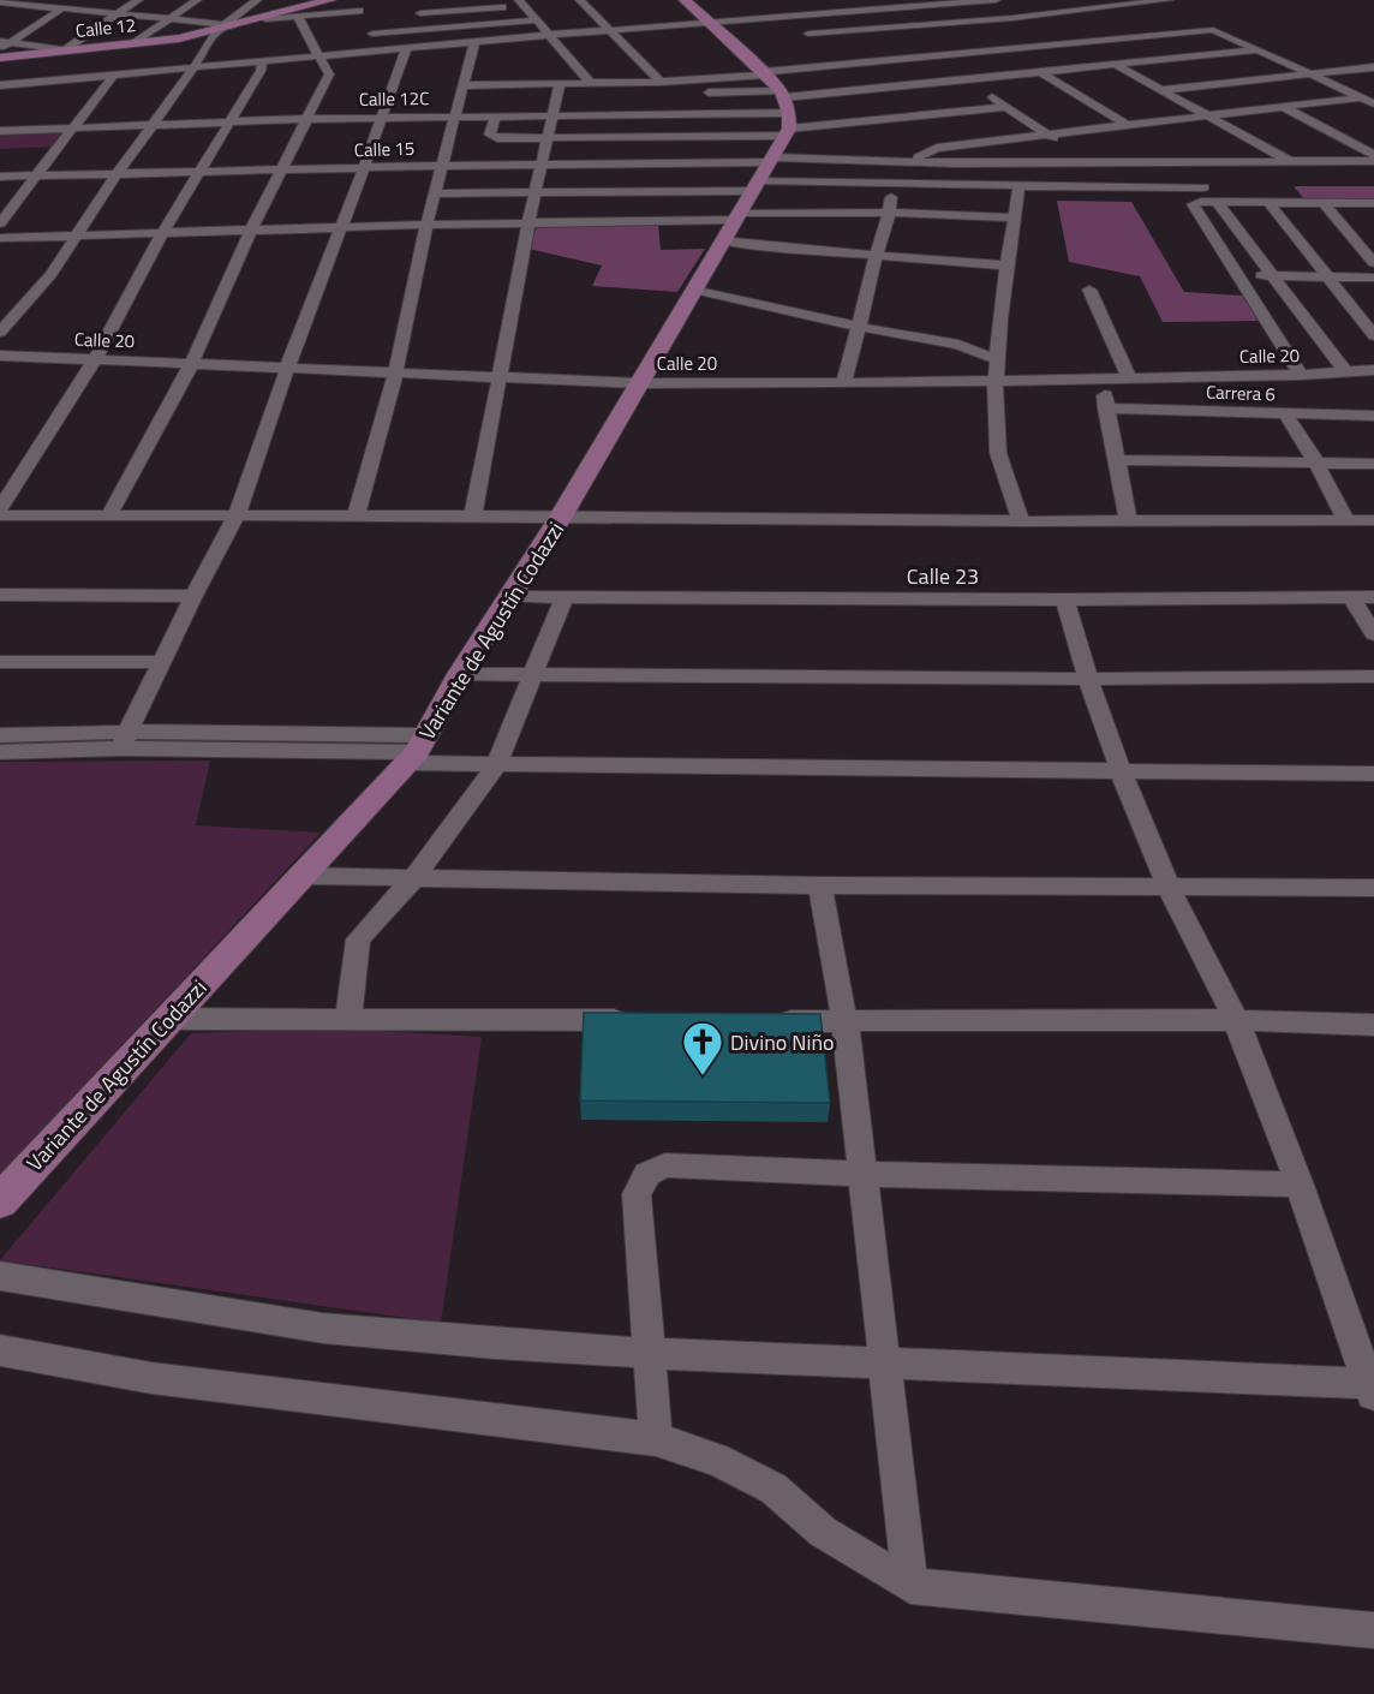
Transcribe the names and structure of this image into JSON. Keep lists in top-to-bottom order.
{
  "streets": {
    "main road": ["Calle 12", "Variante de Agustín Codazzi"],
    "street": [
      "Calle 12C",
      "Calle 15",
      "Calle 20",
      "Carrera 6",
      "Calle 23"
    ]
  },
  "crossings": [
    ["Calle 12C", "Calle 15"],
    ["Calle 12C", "Variante de Agustín Codazzi"],
    ["Calle 15", "Variante de Agustín Codazzi"],
    ["Calle 20", "Variante de Agustín Codazzi"],
    ["Calle 23", "Variante de Agustín Codazzi"]
  ],
  "places": {
    "church": ["Divino Niño"]
  }
}
